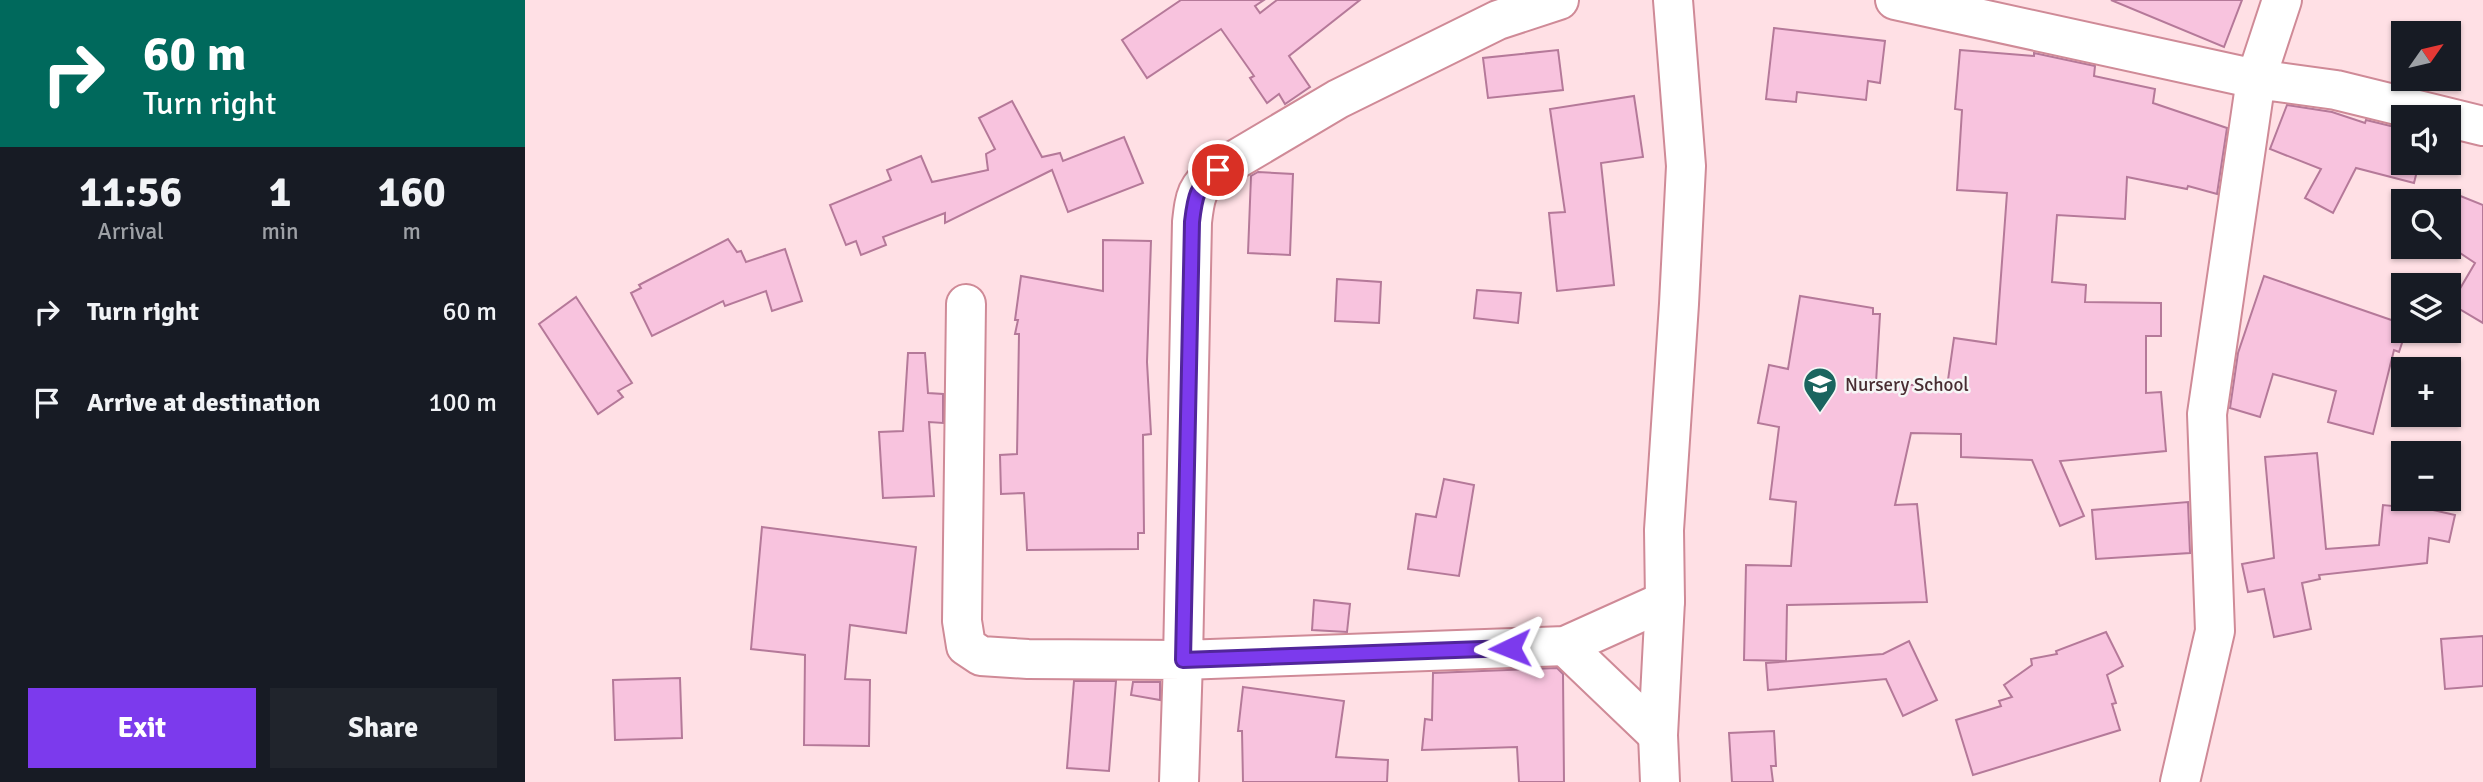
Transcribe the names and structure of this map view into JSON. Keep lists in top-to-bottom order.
{
  "places": {
    "school or university": ["Nursery School"]
  },
  "north": "top right",
  "page": {
    "turn": ["60 m", "Turn right"],
    "map_buttons": ["+", "−"],
    "eta": [
      "11:56",
      "Arrival",
      "1",
      "min",
      "160",
      "m"
    ],
    "list": [
      {
        "name": "Turn right",
        "value": "60 m"
      },
      {
        "name": "Arrive at destination",
        "value": "100 m"
      }
    ],
    "buttons": ["Exit", "Share"]
  }
}
